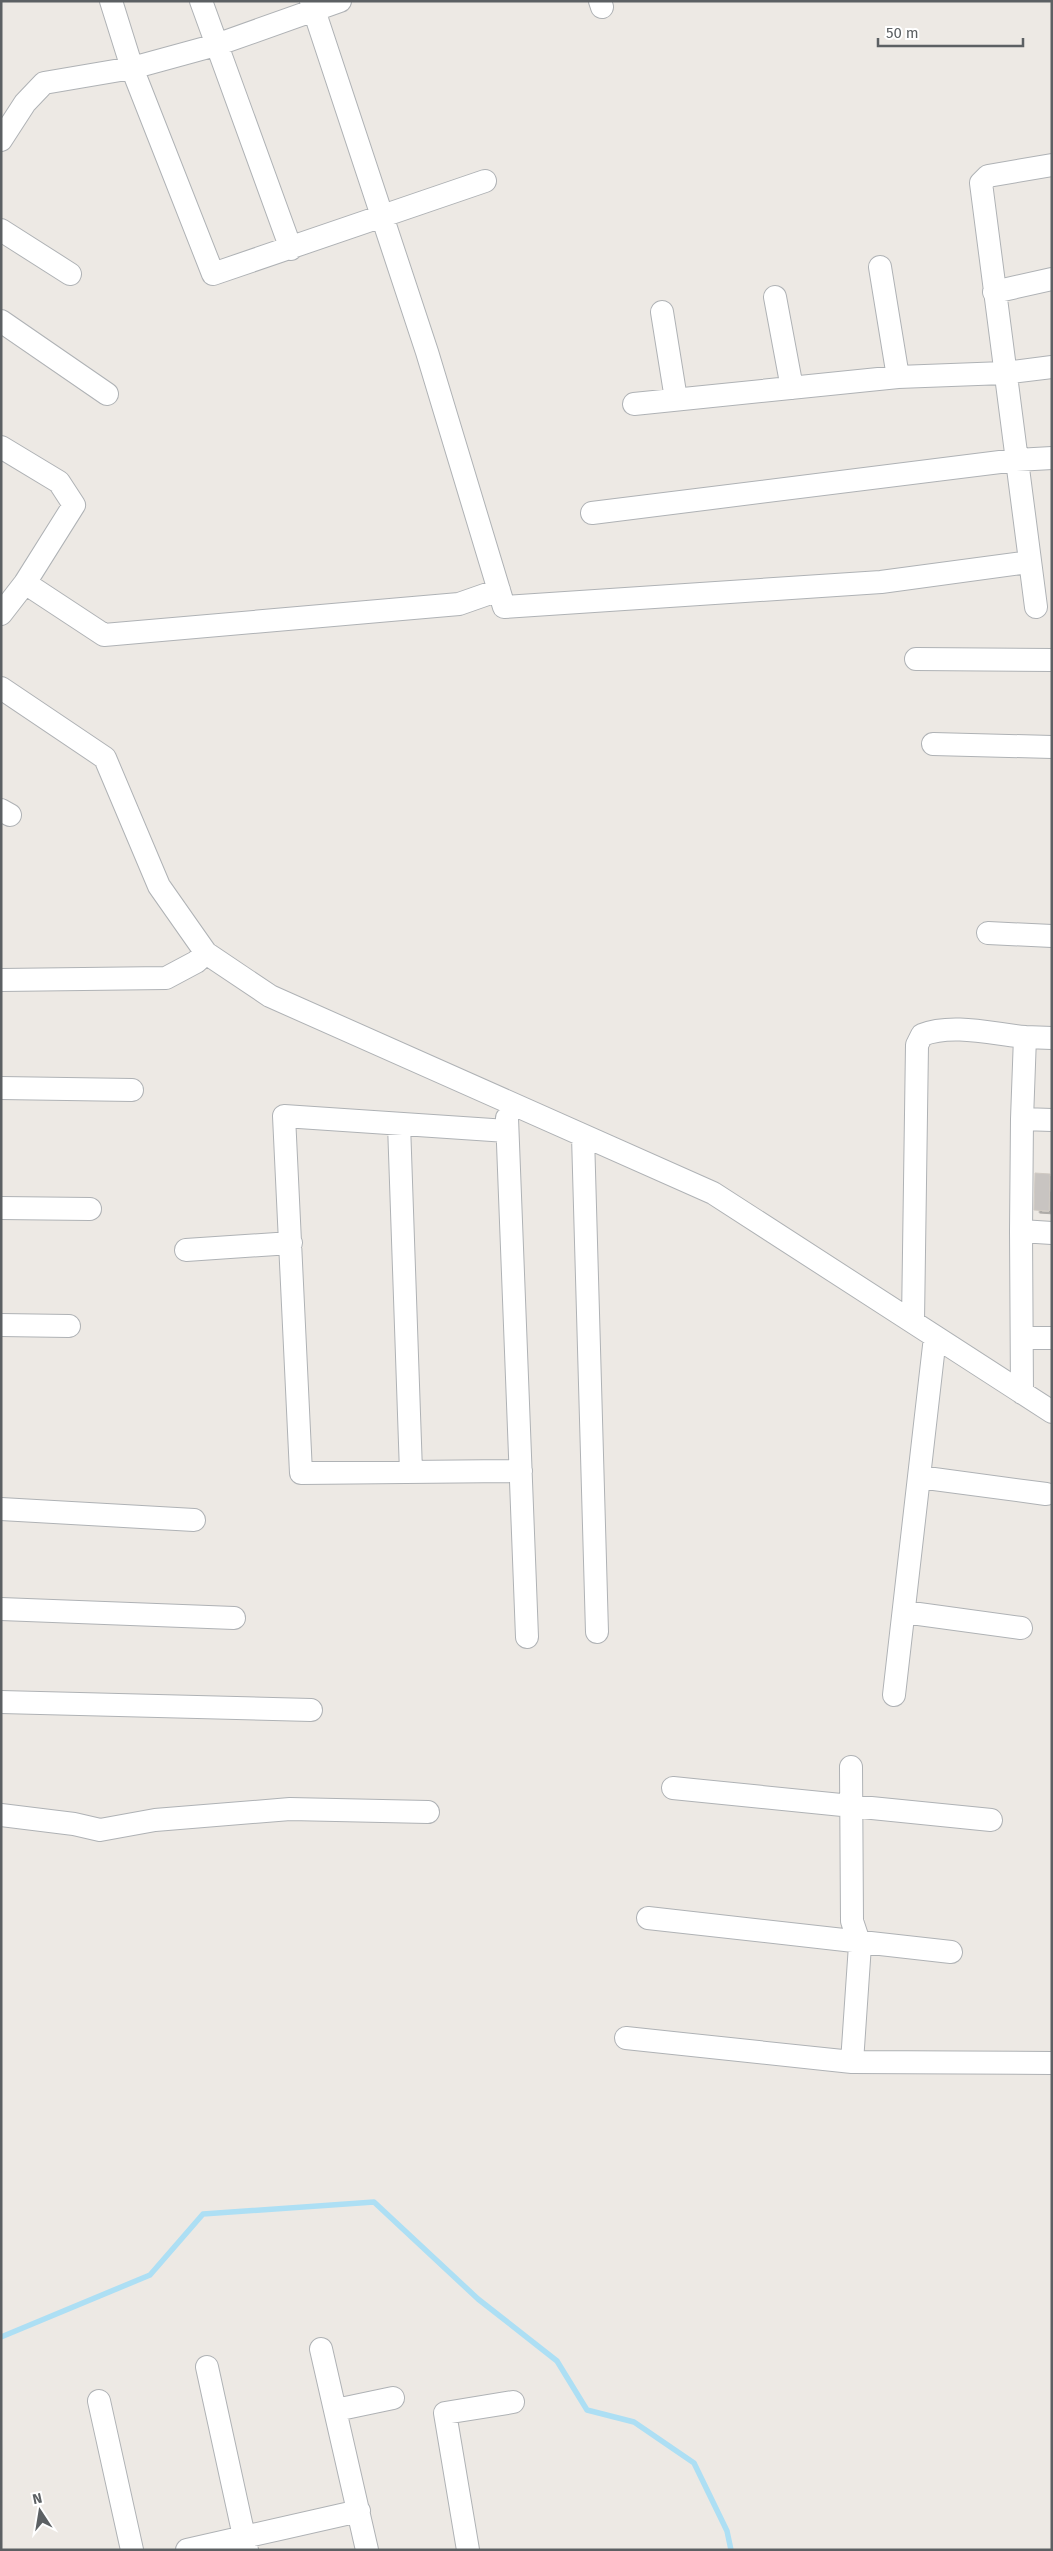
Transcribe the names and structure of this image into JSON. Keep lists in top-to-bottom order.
{
  "scale_bar": "50 m",
  "north": "top"
}
